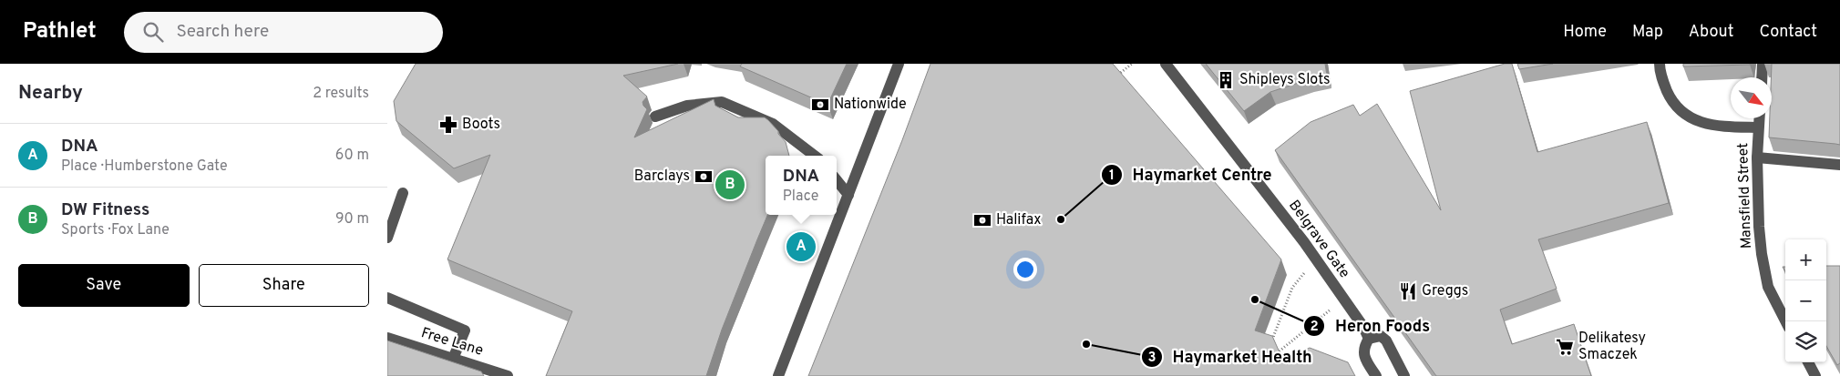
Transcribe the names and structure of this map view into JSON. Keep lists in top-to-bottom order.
{
  "streets": {
    "street": ["Mansfield Street", "Belgrave Gate", "Free Lane"]
  },
  "places": {
    "building": ["Shipleys Slots"],
    "bank": ["Nationwide", "Barclays", "Halifax"],
    "pharmacy": ["Boots"],
    "other": ["Haymarket Centre", "Heron Foods", "Haymarket Health"],
    "restaurant": ["Greggs"],
    "supermarket": ["Delikatesy Smaczek"]
  },
  "north": "bottom right",
  "page": {
    "header": "Pathlet",
    "search": "Search here",
    "nav": [
      "Home",
      "Map",
      "About",
      "Contact"
    ],
    "heading": ["Nearby", "2 results"],
    "list": [
      {
        "mark": "A",
        "name": "DNA",
        "note": "Place · Humberstone Gate",
        "value": "60 m"
      },
      {
        "mark": "B",
        "name": "DW Fitness",
        "note": "Sports · Fox Lane",
        "value": "90 m"
      }
    ],
    "popup": ["DNA", "Place"],
    "pins": ["B", "A"],
    "map_buttons": ["+", "−"],
    "buttons": ["Save", "Share"]
  }
}
